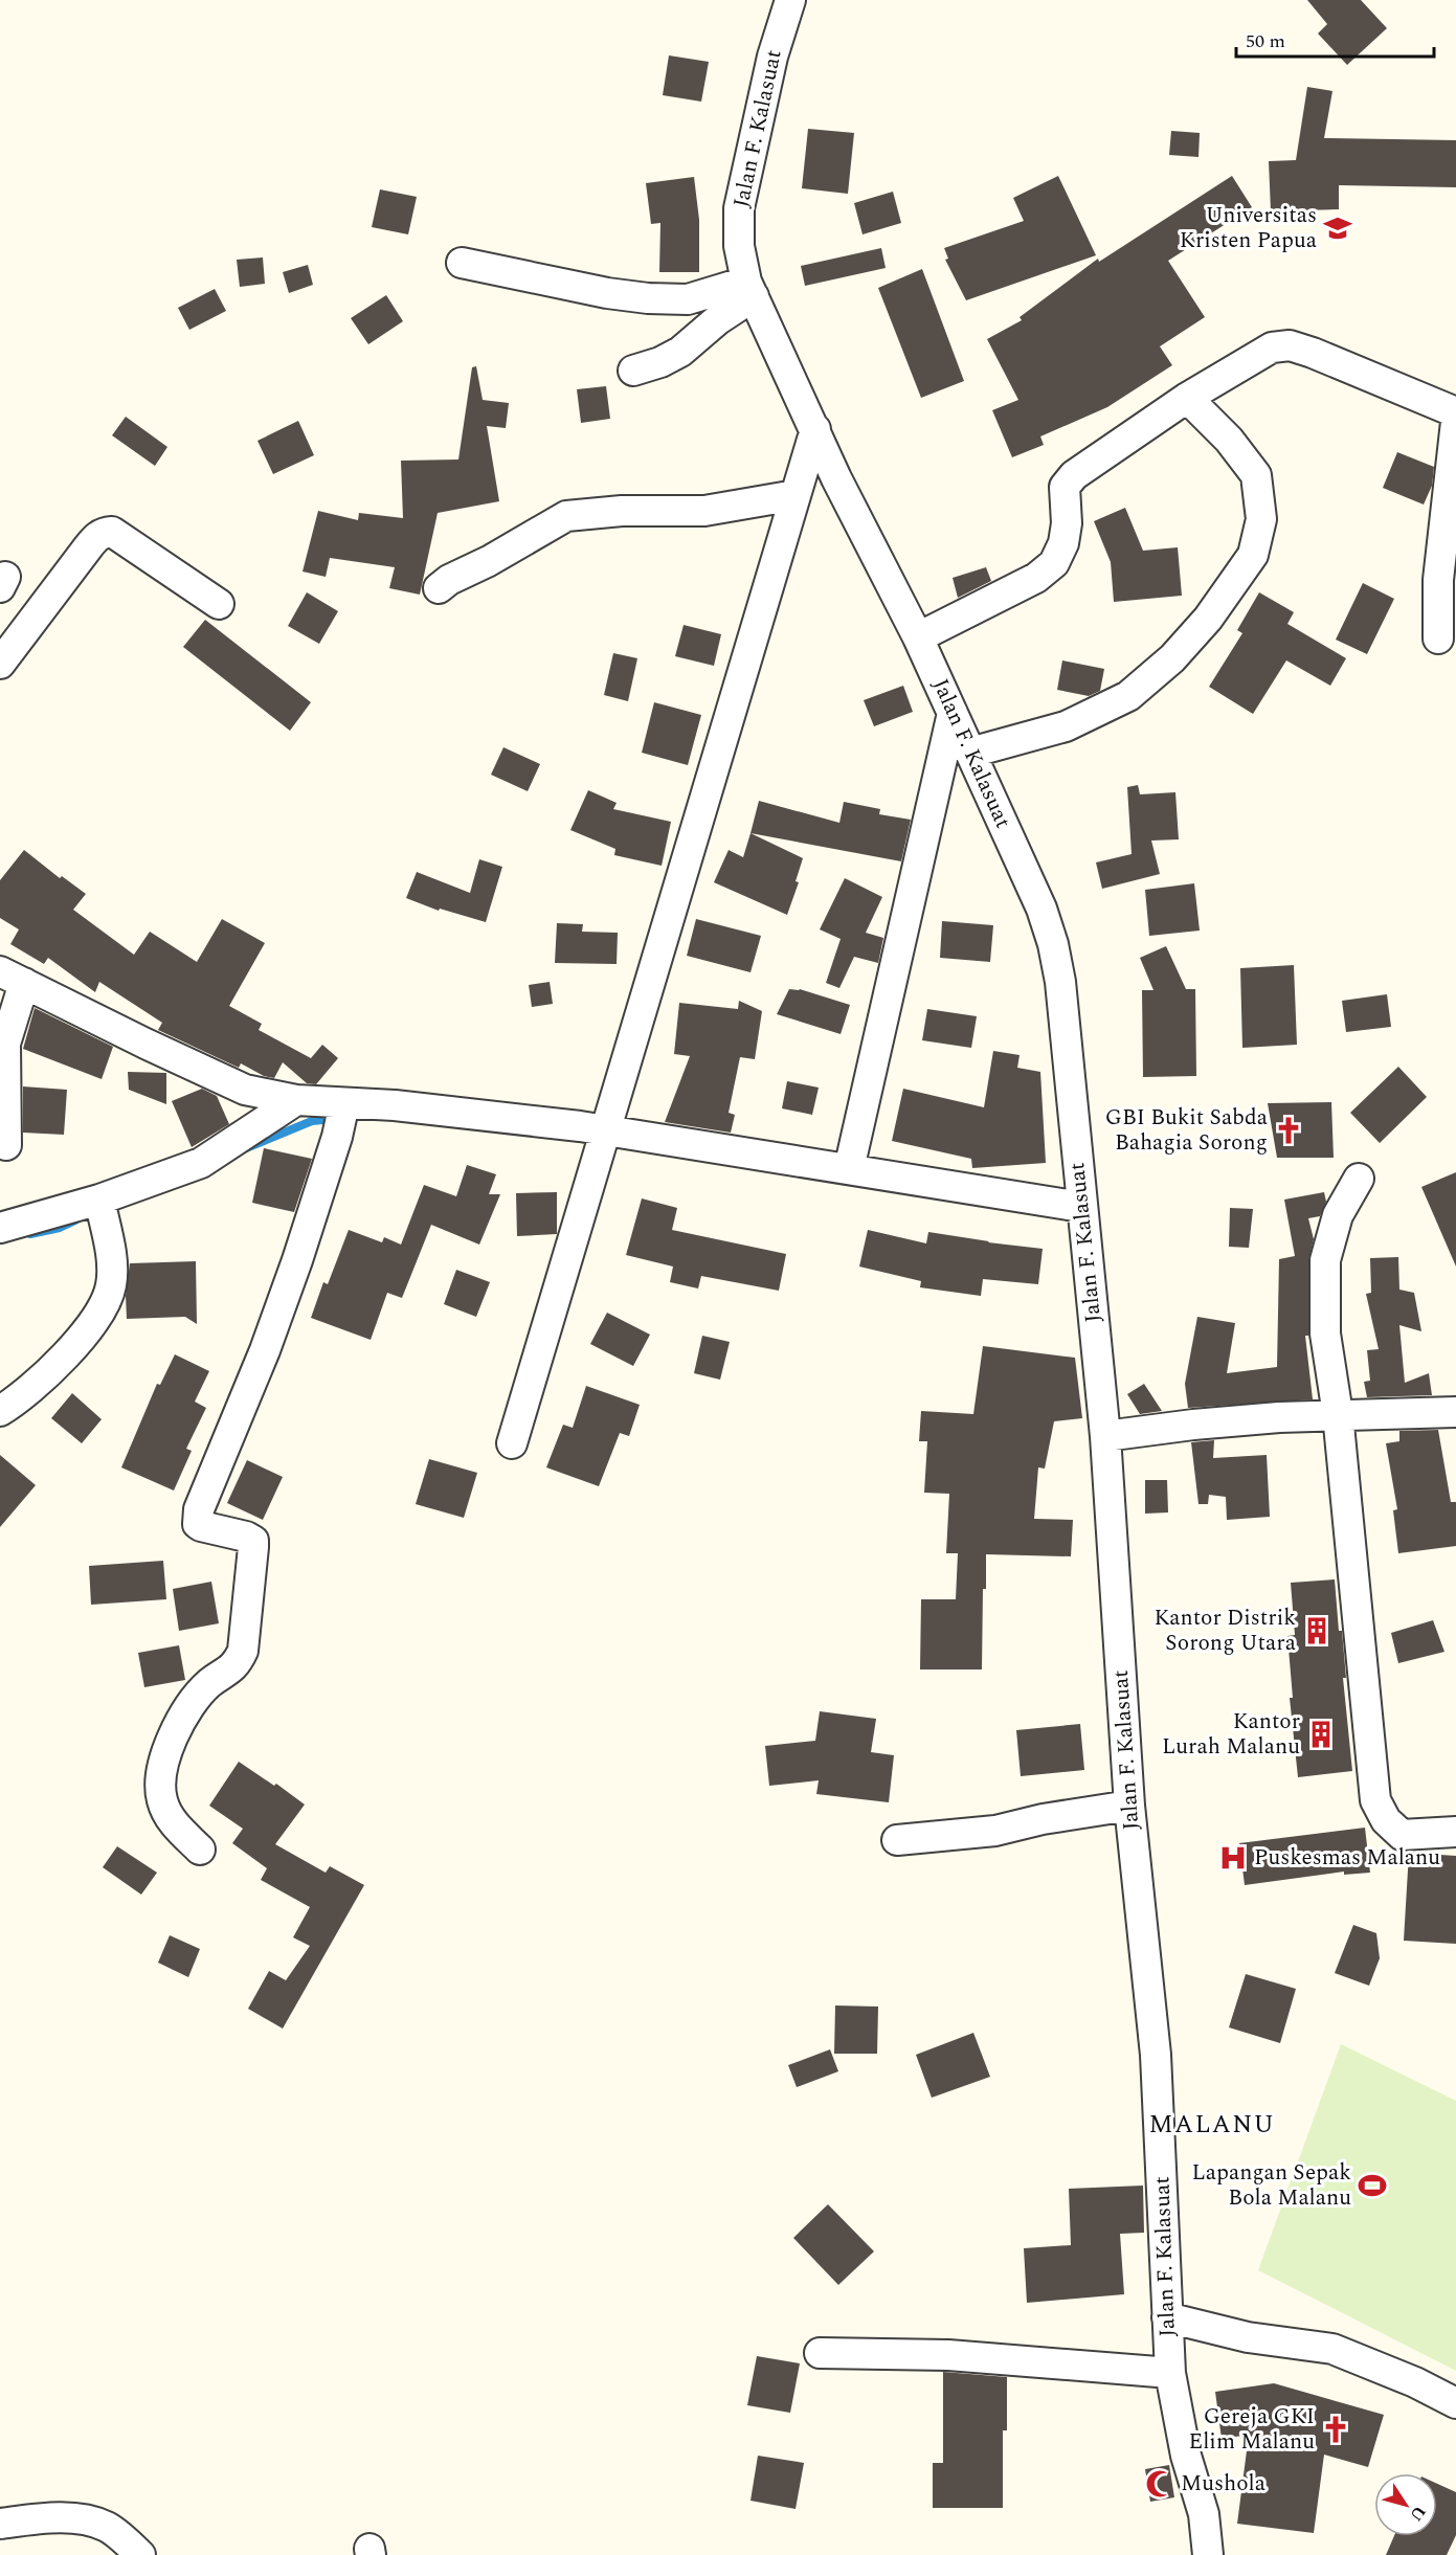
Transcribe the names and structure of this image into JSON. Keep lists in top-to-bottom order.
{
  "streets": {
    "street": ["Jalan F. Kalasuat"]
  },
  "districts": ["MALANU"],
  "places": {
    "school or university": ["Universitas Kristen Papua"],
    "church": ["GBI Bukit Sabda Bahagia Sorong", "Gereja GKI Elim Malanu"],
    "building": ["Kantor Distrik Sorong Utara", "Kantor Lurah Malanu"],
    "hospital": ["Puskesmas Malanu"],
    "sports": ["Lapangan Sepak Bola Malanu"],
    "mosque": ["Mushola"]
  },
  "scale_bar": "50 m",
  "north": "bottom right"
}
